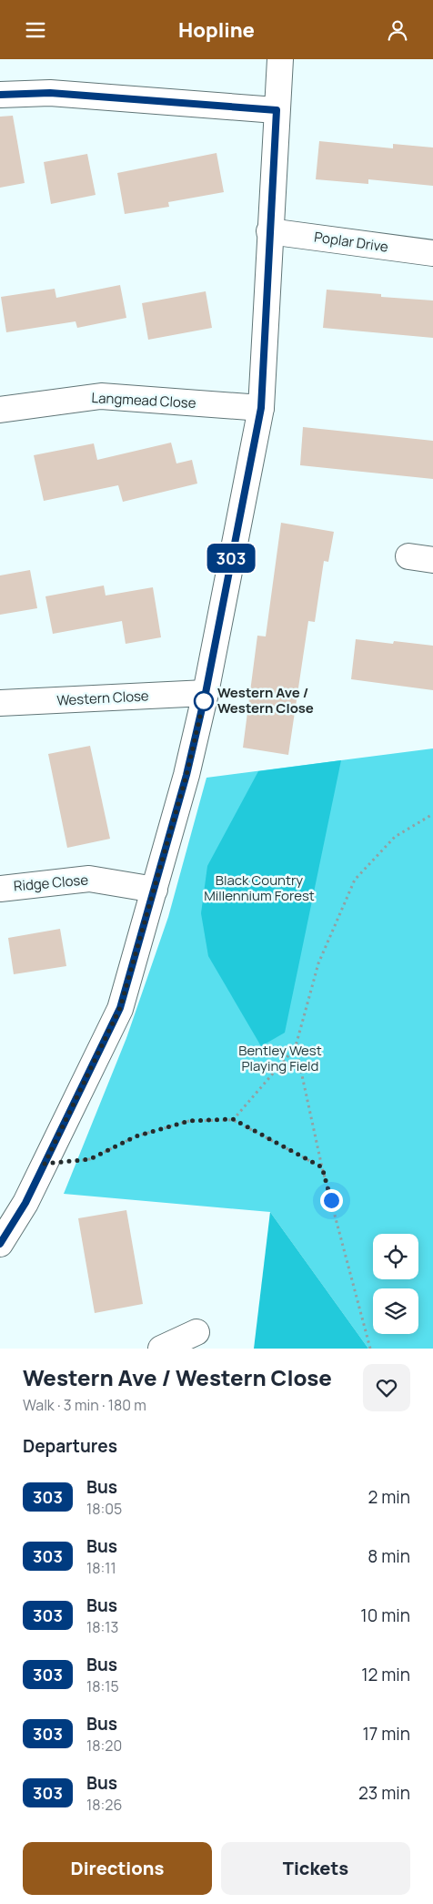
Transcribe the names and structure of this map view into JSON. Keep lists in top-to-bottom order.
{
  "streets": {
    "street": [
      "Poplar Drive",
      "Langmead Close",
      "Western Close",
      "Ridge Close"
    ]
  },
  "parks": ["Black Country Millennium Forest", "Bentley West Playing Field"],
  "places": ["Western Ave / Western Close"],
  "lines": ["bus line 303"],
  "page": {
    "header": "Hopline",
    "on_map": "303",
    "heading": [
      ["Western Ave / Western Close", "Walk · 3 min · 180 m"],
      "Departures"
    ],
    "list": [
      {
        "mark": "303",
        "name": "Bus",
        "note": "18:05",
        "value": "2 min"
      },
      {
        "mark": "303",
        "name": "Bus",
        "note": "18:11",
        "value": "8 min"
      },
      {
        "mark": "303",
        "name": "Bus",
        "note": "18:13",
        "value": "10 min"
      },
      {
        "mark": "303",
        "name": "Bus",
        "note": "18:15",
        "value": "12 min"
      },
      {
        "mark": "303",
        "name": "Bus",
        "note": "18:20",
        "value": "17 min"
      },
      {
        "mark": "303",
        "name": "Bus",
        "note": "18:26",
        "value": "23 min"
      }
    ],
    "buttons": ["Directions", "Tickets"]
  }
}
